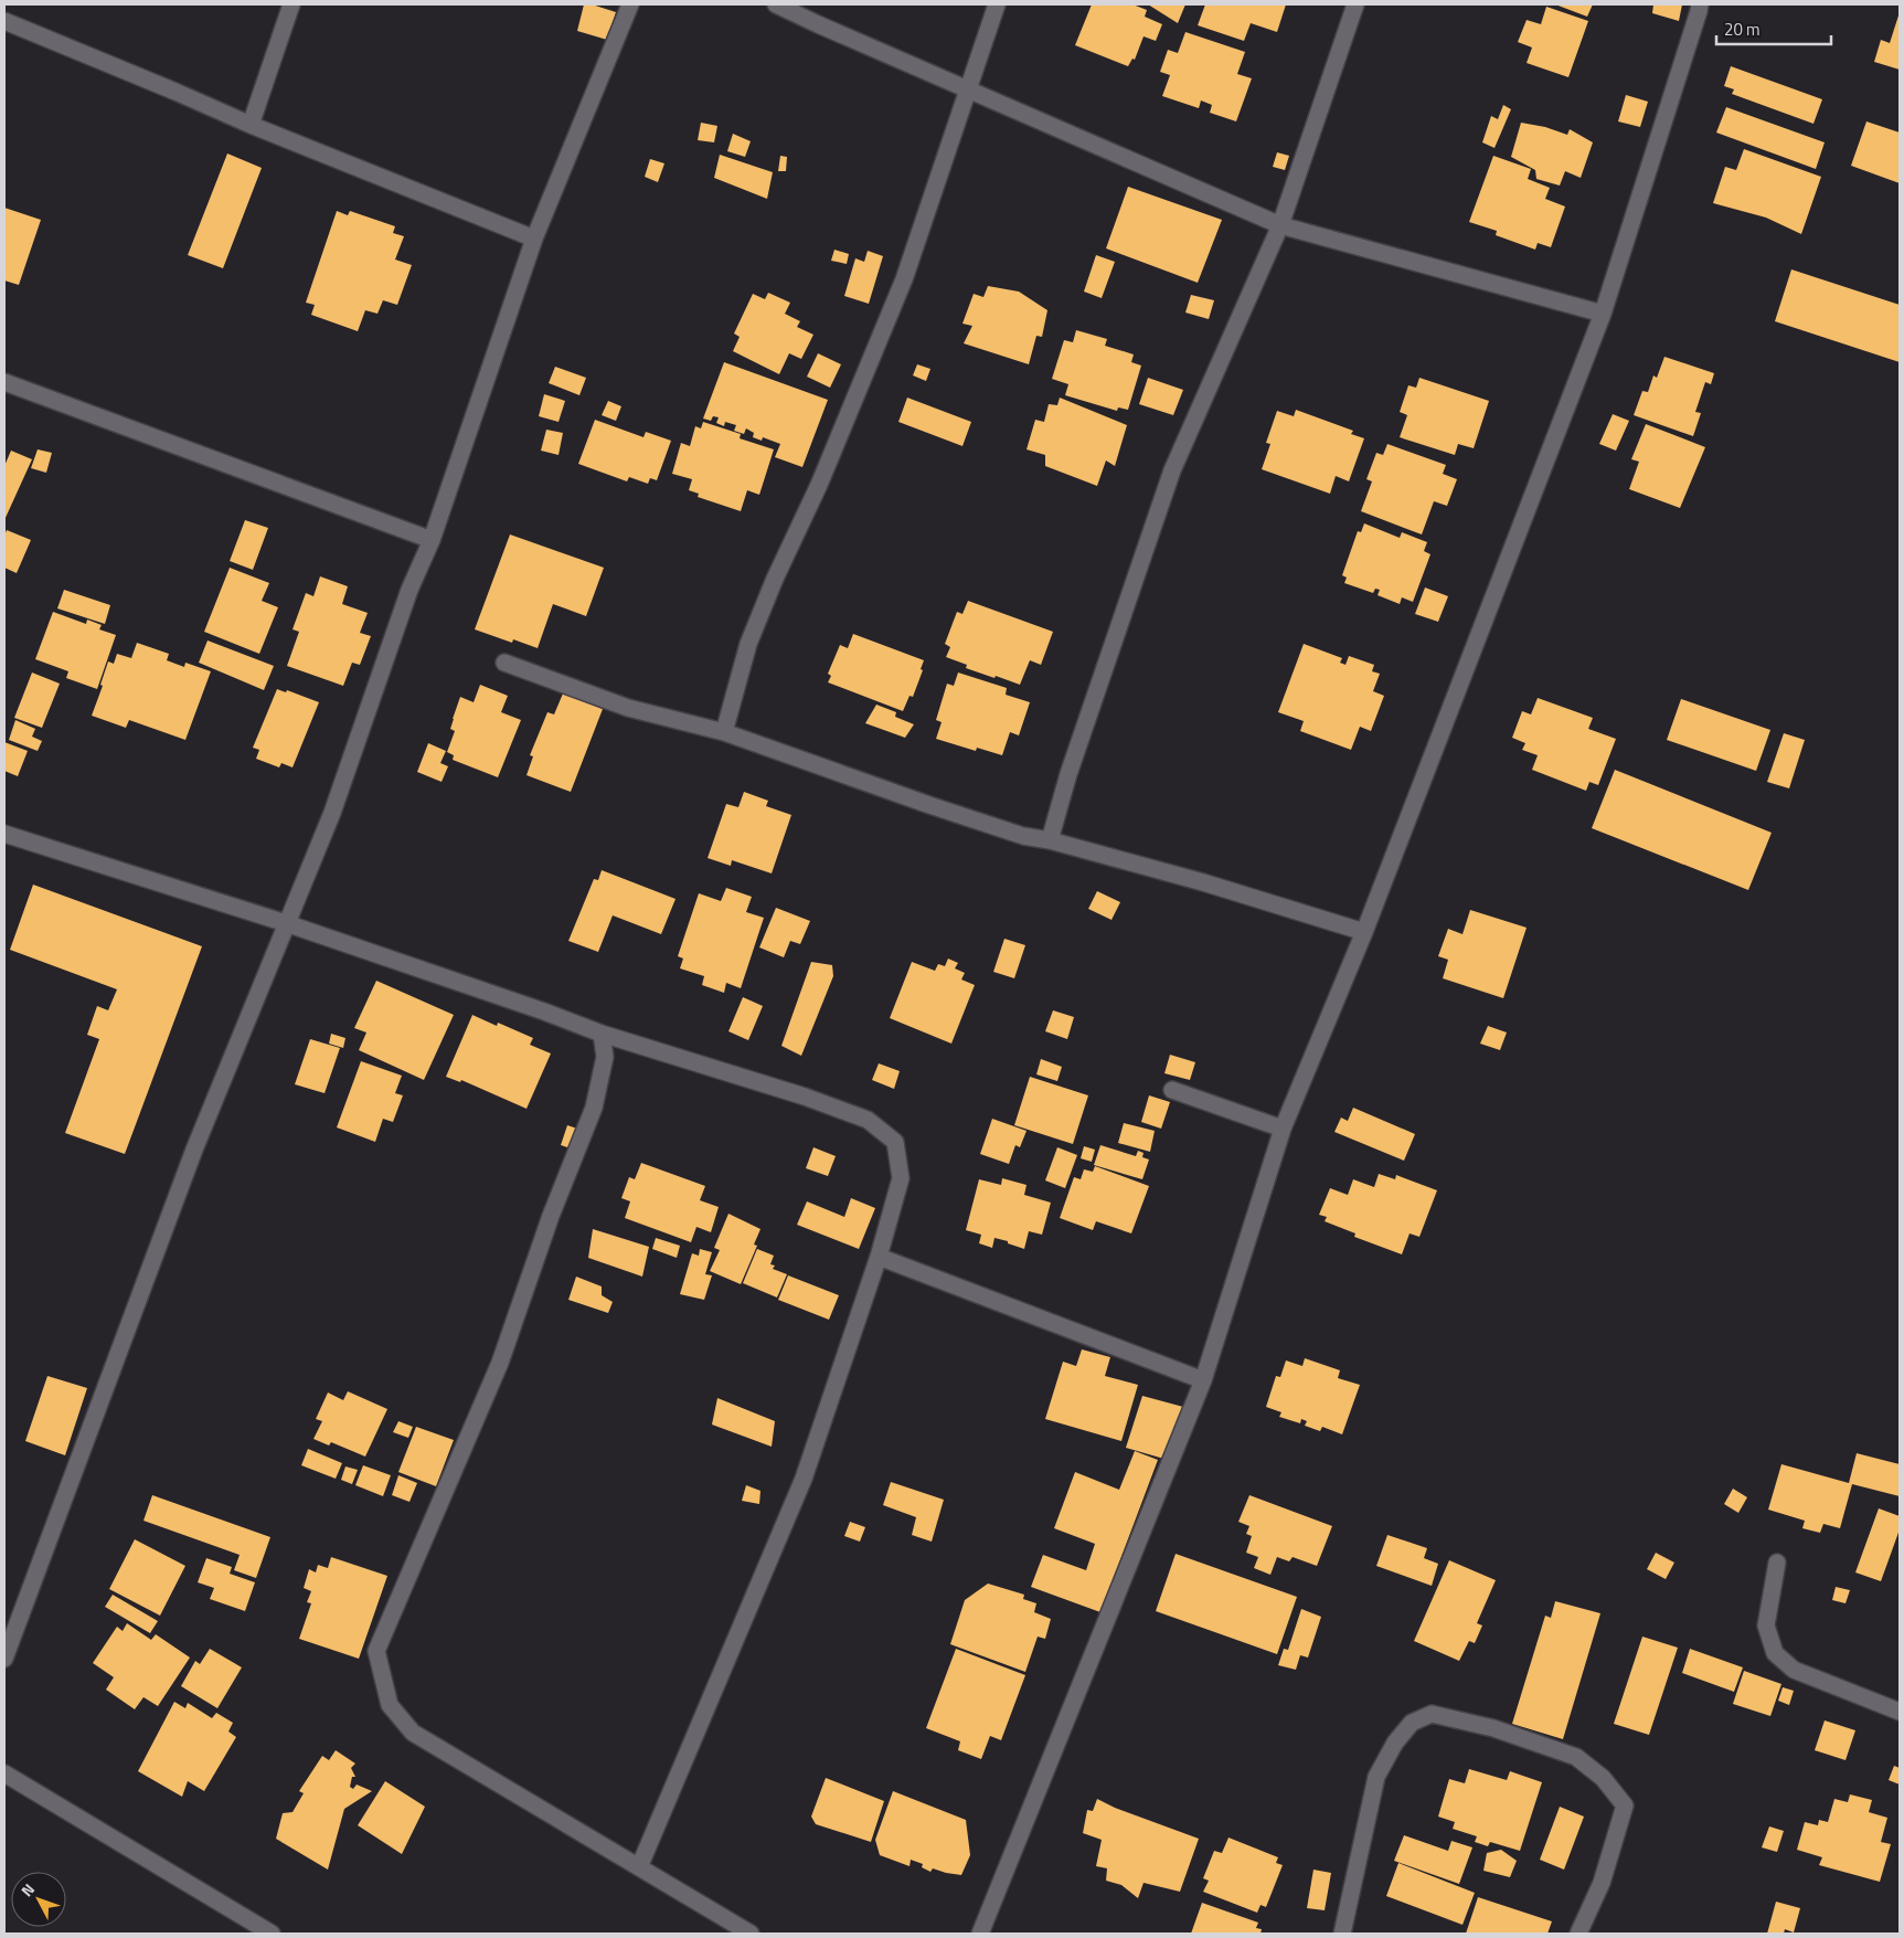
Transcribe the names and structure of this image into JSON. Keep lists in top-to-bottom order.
{
  "scale_bar": "20 m",
  "north": "top left"
}
